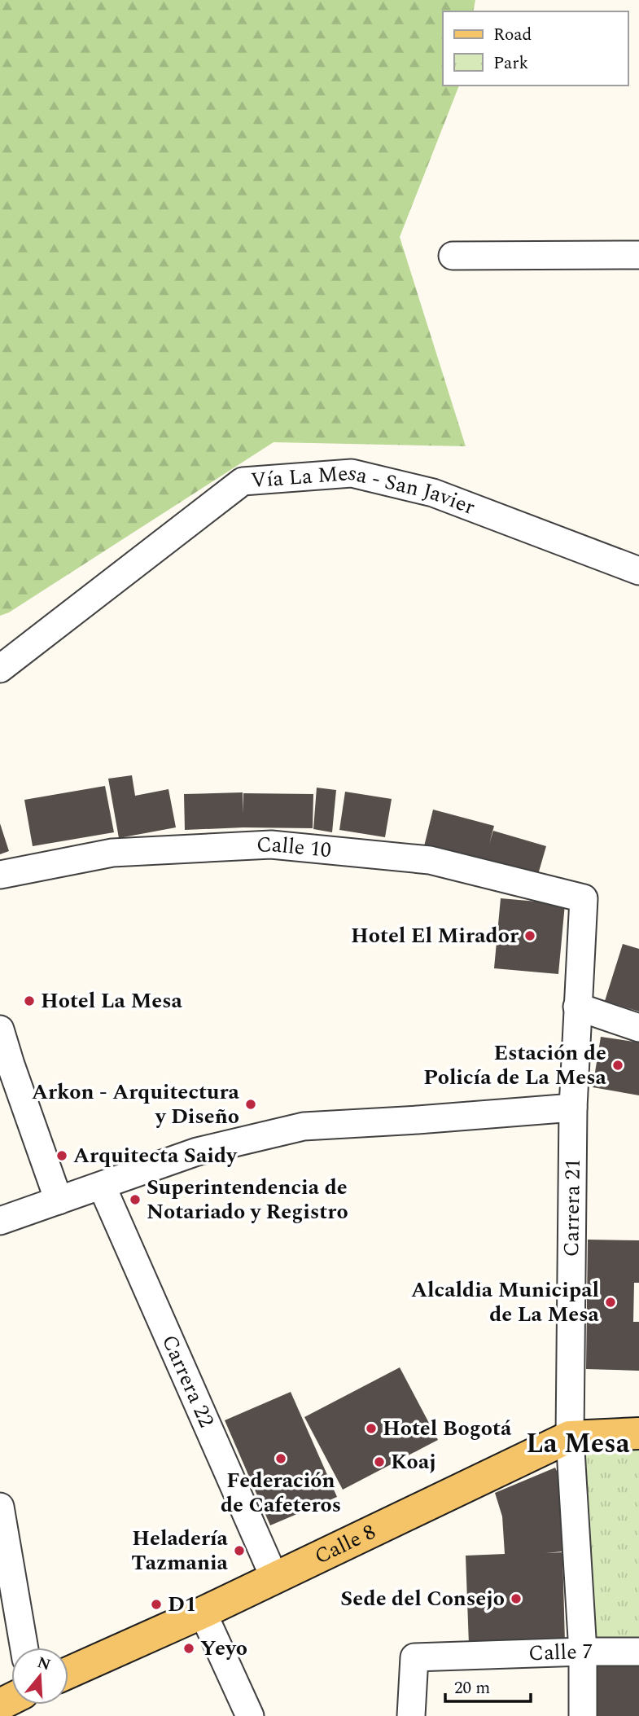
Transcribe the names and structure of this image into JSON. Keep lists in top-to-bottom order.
{
  "streets": {
    "main road": ["Calle 8"],
    "street": [
      "Vía La Mesa - San Javier",
      "Calle 10",
      "Carrera 21",
      "Carrera 22",
      "Calle 7"
    ]
  },
  "crossings": [
    ["Calle 10", "Carrera 21"],
    ["Carrera 21", "Calle 8"],
    ["Carrera 21", "Calle 7"],
    ["Carrera 22", "Calle 8"]
  ],
  "districts": ["La Mesa"],
  "places": [
    "Hotel El Mirador",
    "Hotel La Mesa",
    "Estación de Policía de La Mesa",
    "Arkon - Arquitectura y Diseño",
    "Arquitecta Saidy",
    "Superintendencia de Notariado y Registro",
    "Alcaldia Municipal de La Mesa",
    "Hotel Bogotá",
    "Federación de Cafeteros",
    "Koaj",
    "Heladería Tazmania",
    "Sede del Consejo",
    "D1",
    "Yeyo"
  ],
  "legend": ["Road", "Park"],
  "scale_bar": "20 m",
  "north": "top"
}
